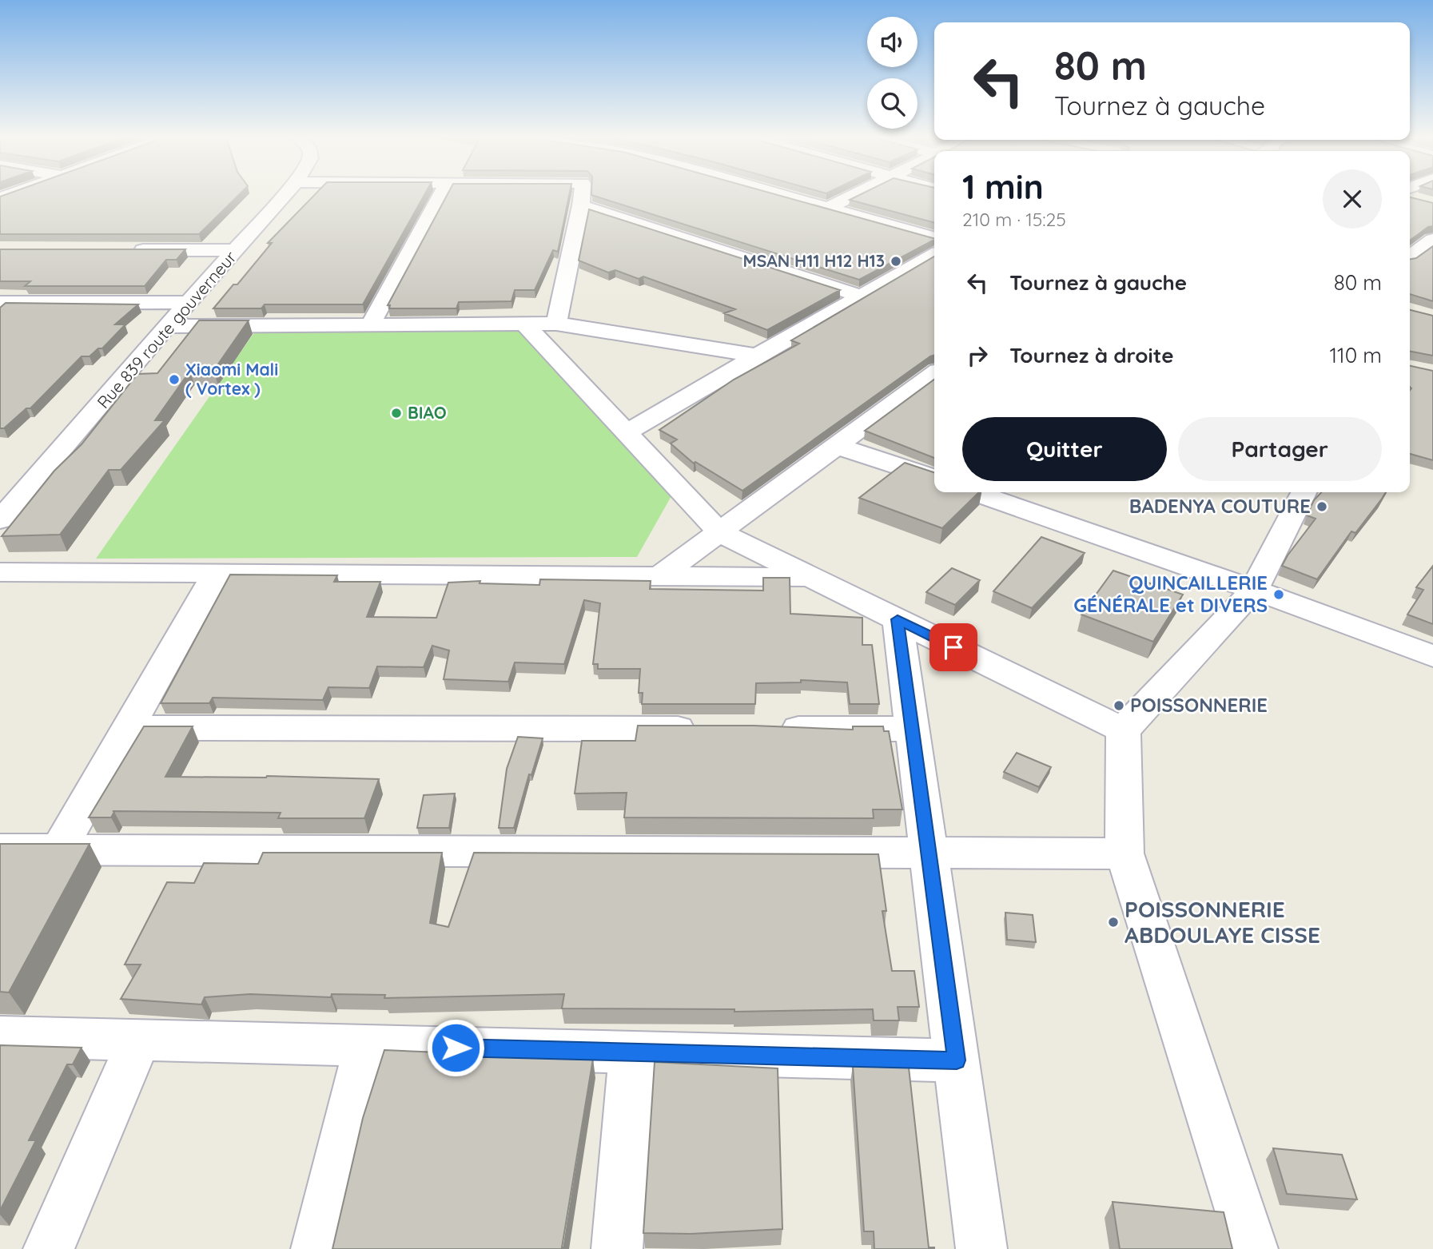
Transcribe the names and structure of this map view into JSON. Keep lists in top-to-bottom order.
{
  "streets": {
    "street": ["Rue 839 route gouverneur"]
  },
  "places": [
    "MSAN H11 H12 H13",
    "Xiaomi Mali ( Vortex )",
    "BIAO",
    "BADENYA COUTURE",
    "QUINCAILLERIE GÉNÉRALE et DIVERS",
    "POISSONNERIE",
    "POISSONNERIE ABDOULAYE CISSE"
  ],
  "page": {
    "turn": ["80 m", "Tournez à gauche"],
    "heading": ["1 min", "210 m · 15:25"],
    "list": [
      {
        "name": "Tournez à gauche",
        "value": "80 m"
      },
      {
        "name": "Tournez à droite",
        "value": "110 m"
      }
    ],
    "buttons": ["Quitter", "Partager"]
  }
}
